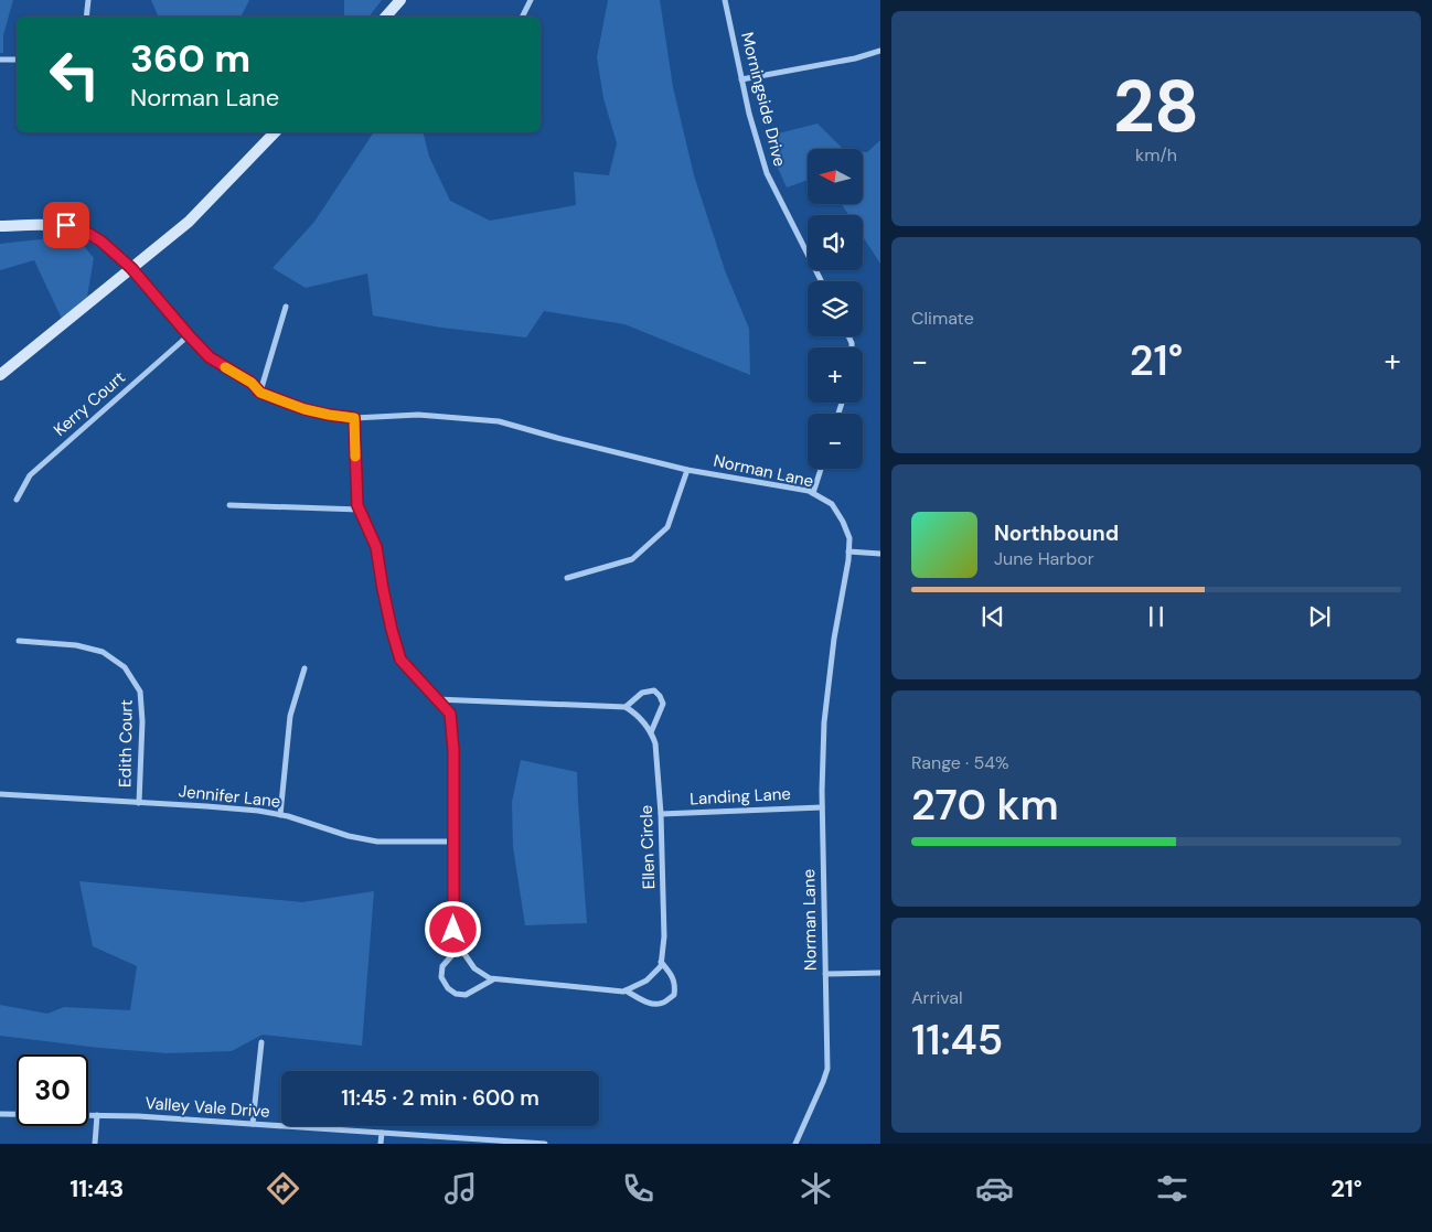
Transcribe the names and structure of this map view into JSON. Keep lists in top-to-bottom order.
{
  "streets": {
    "street": [
      "Morningside Drive",
      "Kerry Court",
      "Norman Lane",
      "Edith Court",
      "Jennifer Lane",
      "Landing Lane",
      "Ellen Circle",
      "Valley Vale Drive"
    ]
  },
  "crossings": [
    ["Kerry Court", "Norman Lane"],
    ["Norman Lane", "Landing Lane"],
    ["Edith Court", "Jennifer Lane"],
    ["Landing Lane", "Ellen Circle"]
  ],
  "north": "left",
  "page": {
    "tile": [
      ["28", "km/h"],
      "Climate",
      ["Range · 54%", "270 km"],
      ["Arrival", "11:45"]
    ],
    "turn": ["360 m", "Norman Lane"],
    "map_buttons": ["+", "−"],
    "heat": ["−", "21°", "+"],
    "song": ["Northbound", "June Harbor"],
    "limit": "30",
    "trip": "11:45 · 2 min · 600 m",
    "tabs": ["11:43", "21°"]
  }
}
